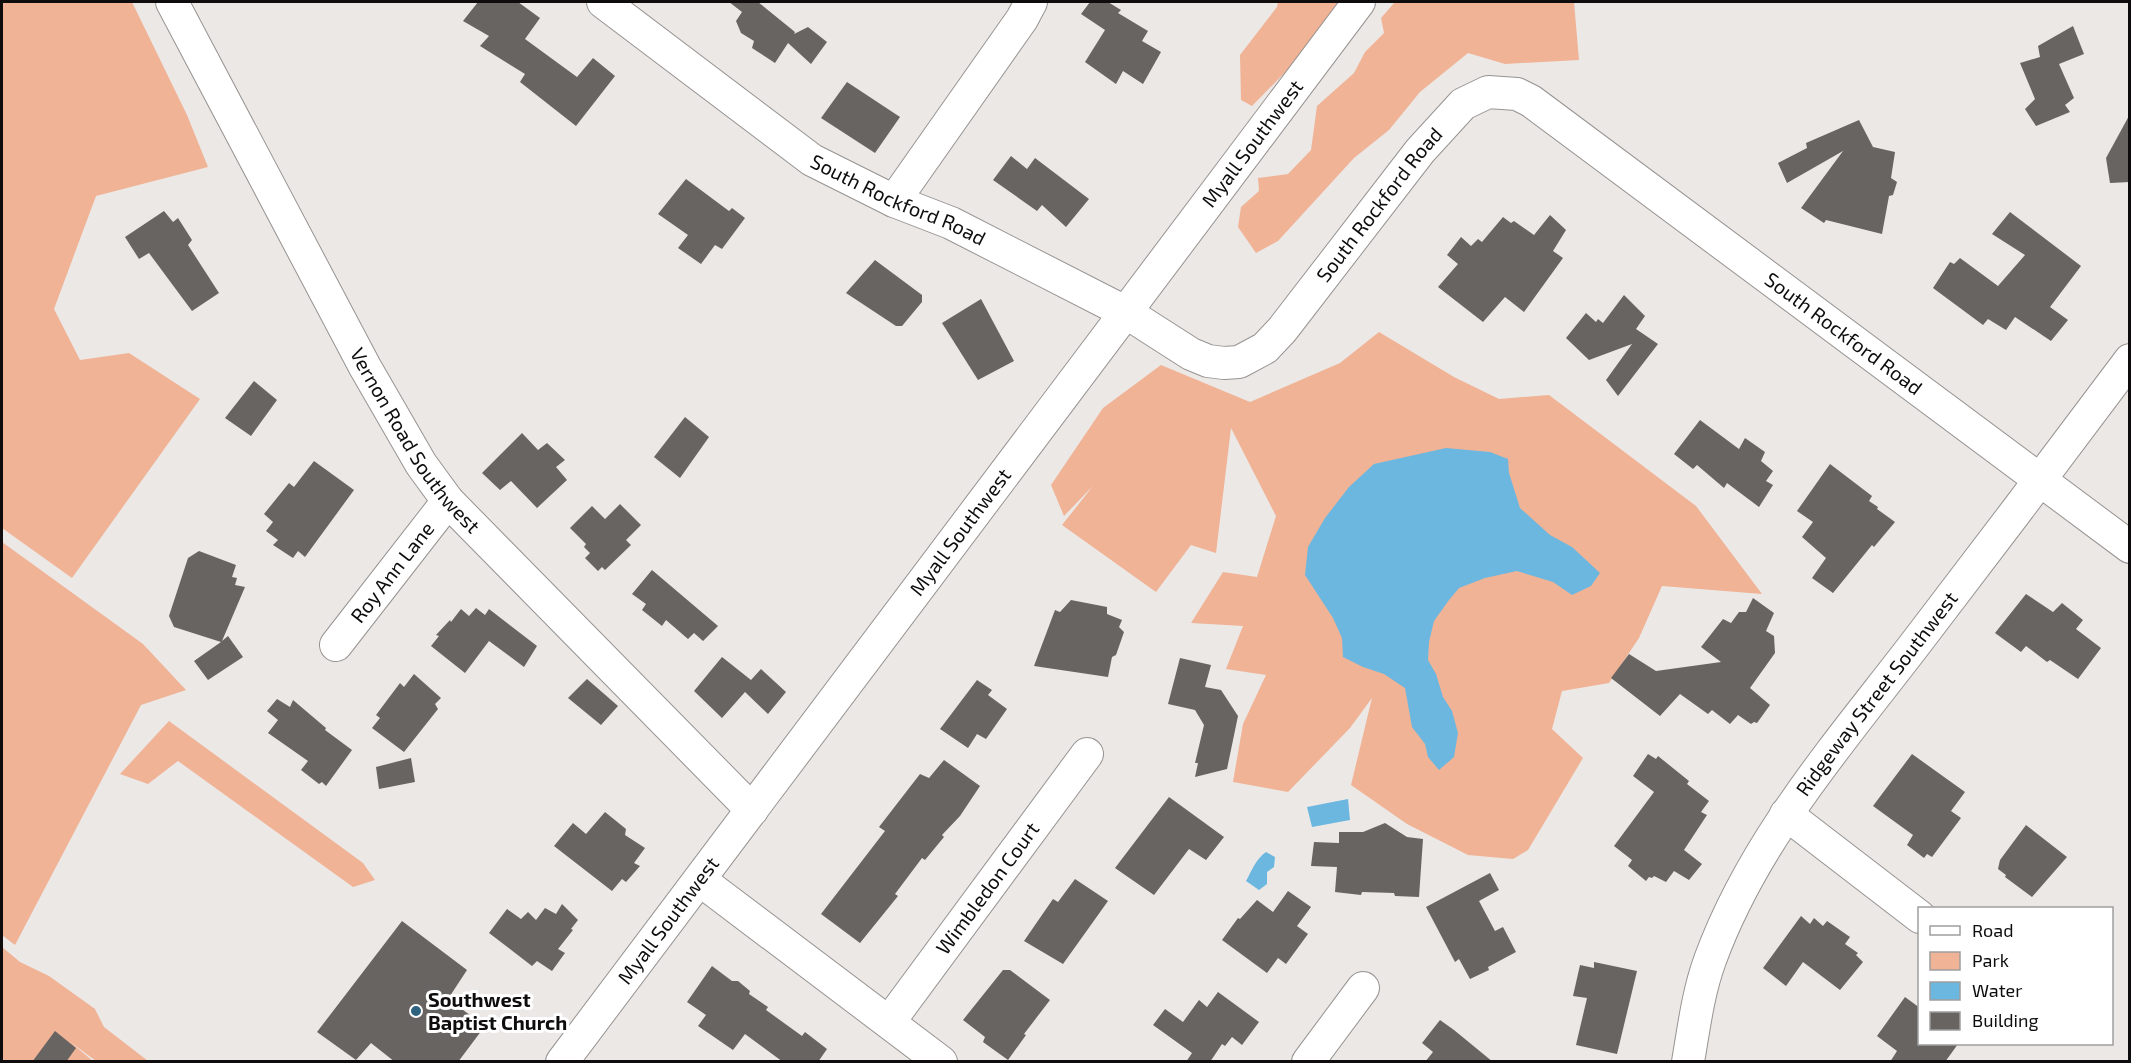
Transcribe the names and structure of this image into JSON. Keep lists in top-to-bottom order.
{
  "streets": {
    "street": [
      "Myall Southwest",
      "South Rockford Road",
      "Vernon Road Southwest",
      "Roy Ann Lane",
      "Ridgeway Street Southwest",
      "Wimbledon Court"
    ]
  },
  "crossings": [
    ["Myall Southwest", "South Rockford Road"],
    ["Myall Southwest", "Vernon Road Southwest"],
    ["South Rockford Road", "Ridgeway Street Southwest"],
    ["Vernon Road Southwest", "Roy Ann Lane"]
  ],
  "places": ["Southwest Baptist Church"],
  "legend": [
    "Road",
    "Park",
    "Water",
    "Building"
  ]
}
